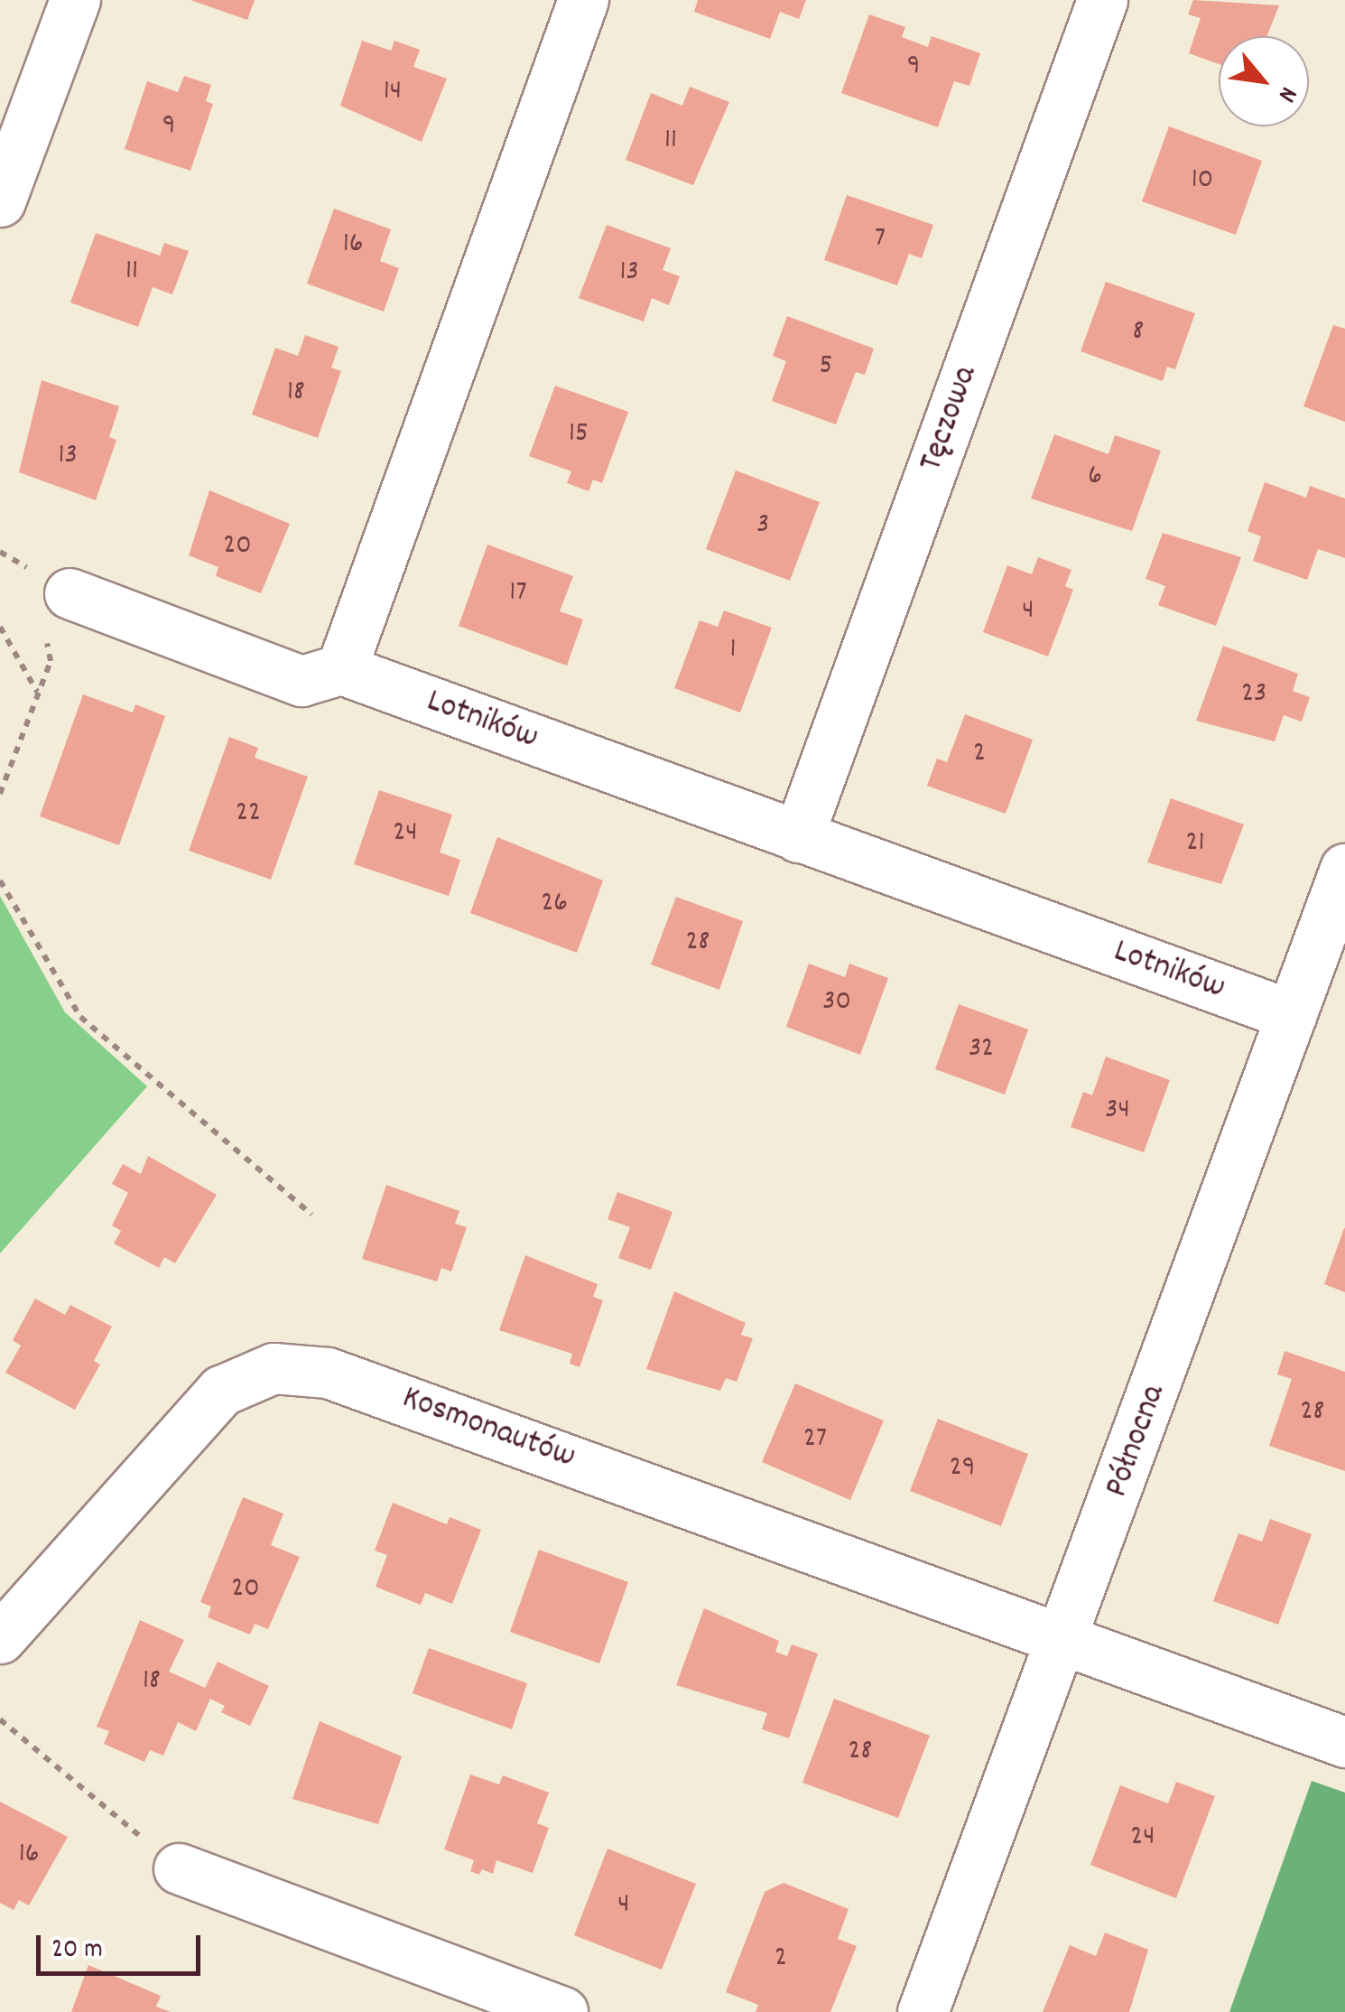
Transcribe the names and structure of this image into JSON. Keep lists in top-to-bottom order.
{
  "streets": {
    "street": [
      "Tęczowa",
      "Lotników",
      "Kosmonautów",
      "Północna"
    ]
  },
  "crossings": [
    ["Tęczowa", "Lotników"],
    ["Lotników", "Północna"],
    ["Kosmonautów", "Północna"]
  ],
  "house_numbers": [
    "9",
    "14",
    "9",
    "11",
    "10",
    "7",
    "16",
    "11",
    "13",
    "8",
    "5",
    "18",
    "15",
    "13",
    "6",
    "3",
    "20",
    "17",
    "4",
    "1",
    "23",
    "2",
    "22",
    "24",
    "21",
    "26",
    "28",
    "30",
    "32",
    "34",
    "28",
    "27",
    "29",
    "20",
    "18",
    "28",
    "24",
    "16",
    "4",
    "2"
  ],
  "scale_bar": "20 m",
  "north": "bottom right"
}
